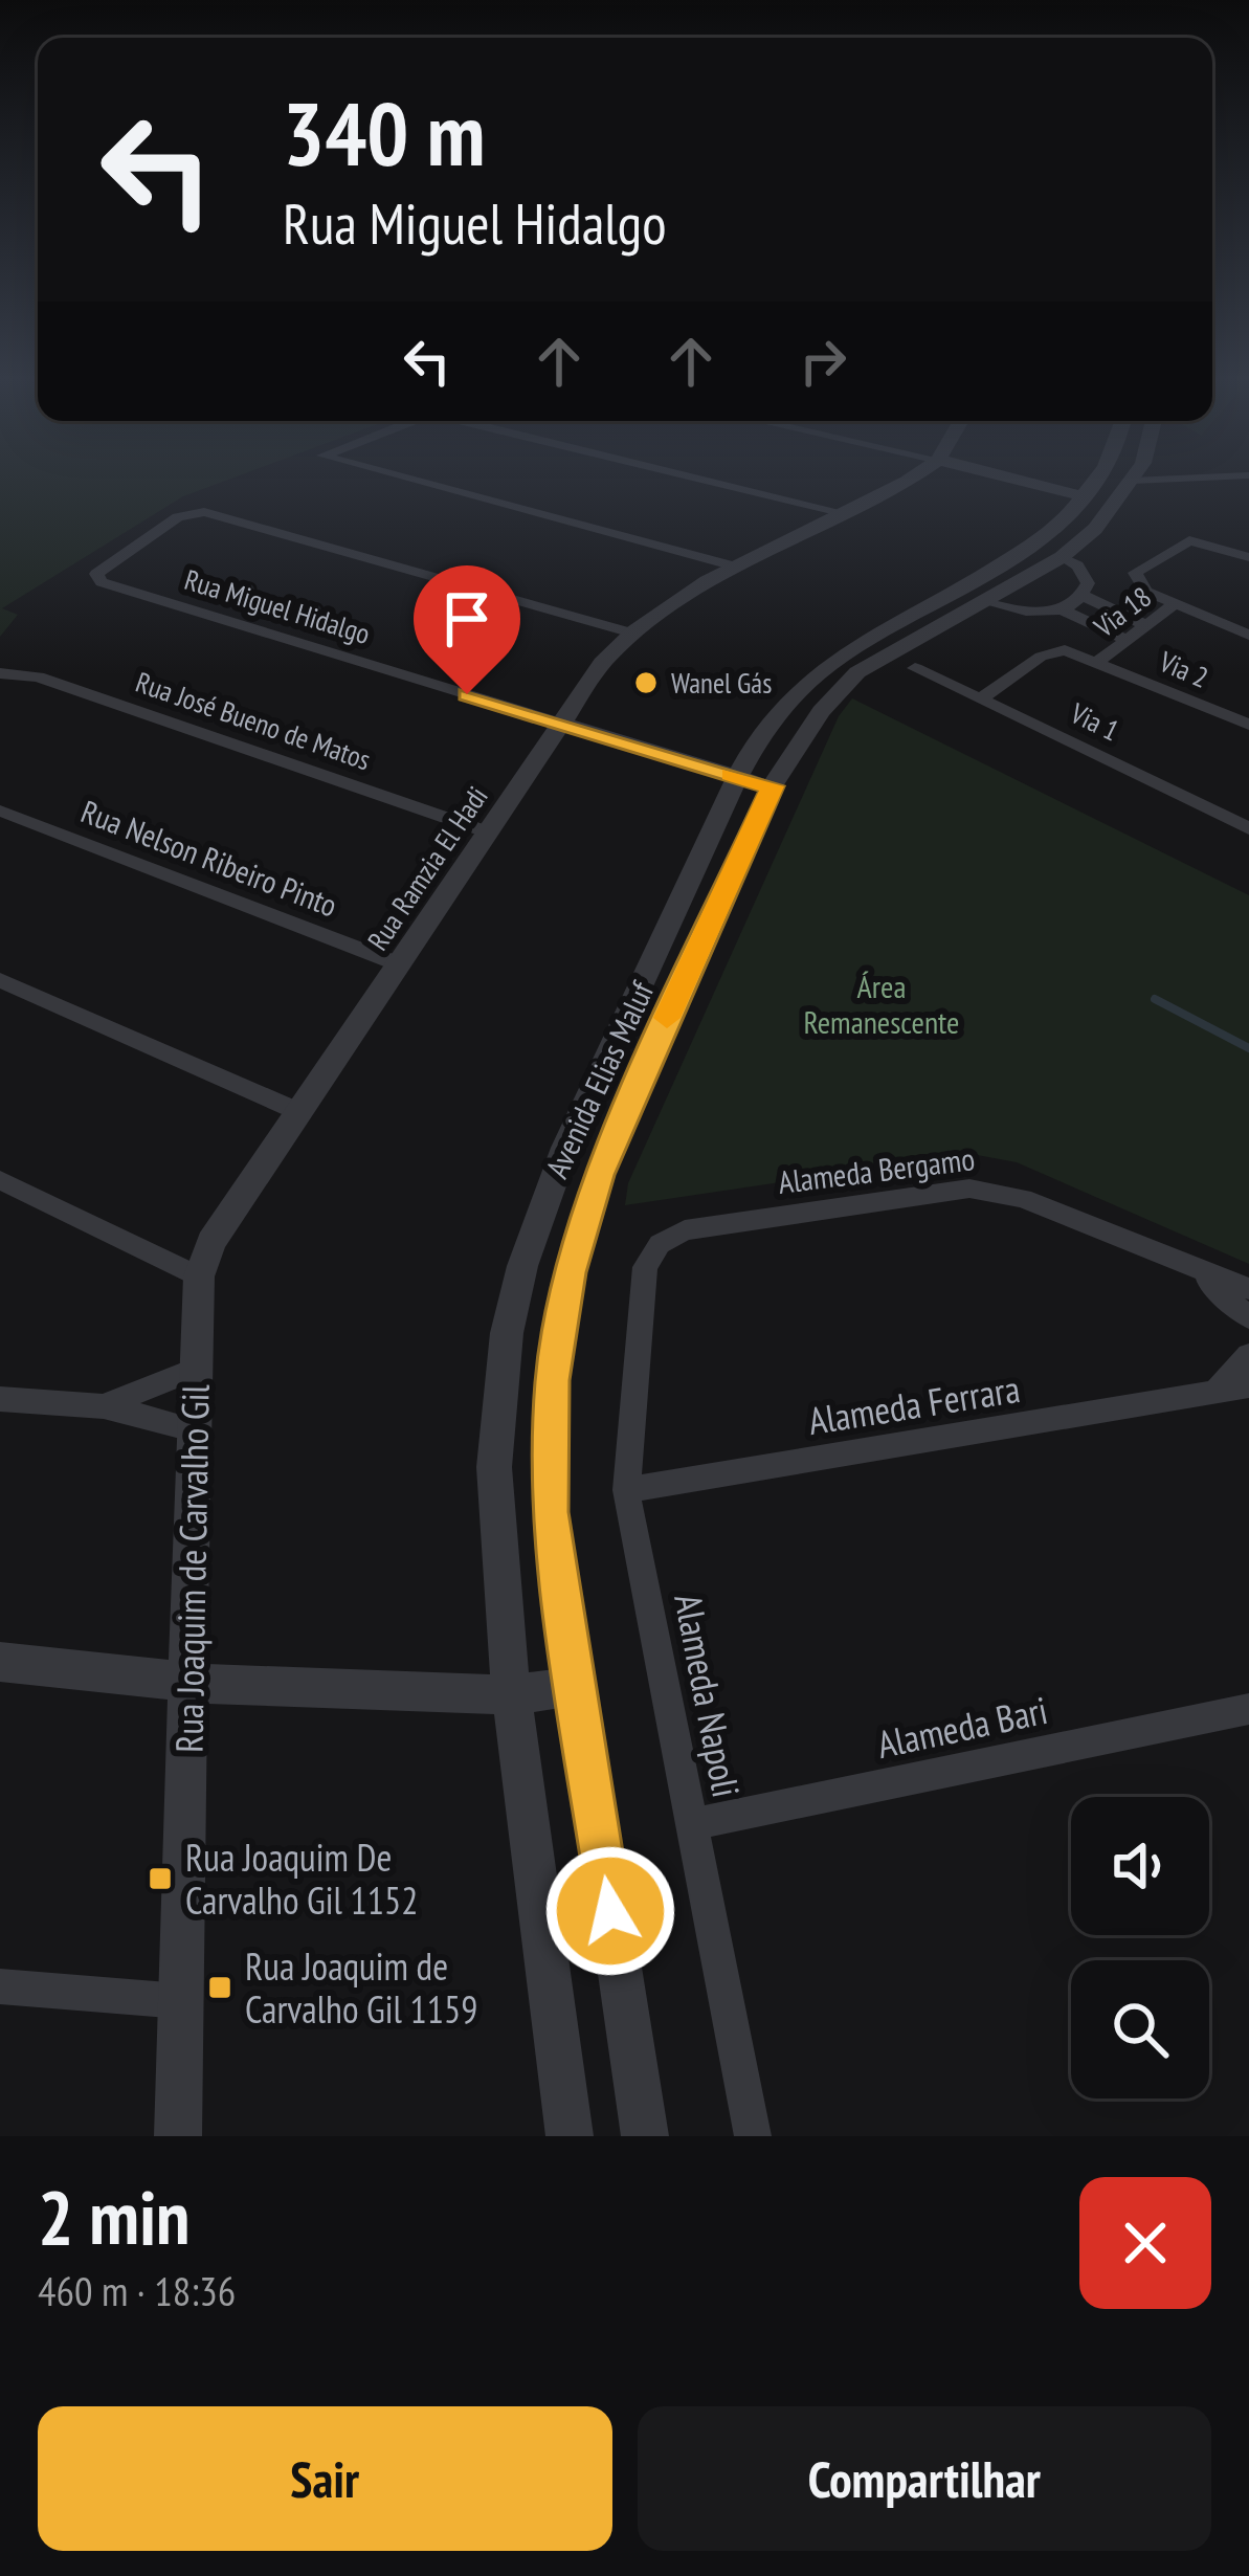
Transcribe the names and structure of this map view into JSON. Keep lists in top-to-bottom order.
{
  "streets": {
    "street": [
      "Rua Miguel Hidalgo",
      "Via 18",
      "Via 2",
      "Rua José Bueno de Matos",
      "Via 1",
      "Rua Nelson Ribeiro Pinto",
      "Rua Ramzia El Hadi",
      "Avenida Elias Maluf",
      "Alameda Bergamo",
      "Alameda Ferrara",
      "Rua Joaquim de Carvalho Gil",
      "Alameda Napoli",
      "Alameda Bari"
    ]
  },
  "crossings": [
    ["Rua Miguel Hidalgo", "Rua Ramzia El Hadi"],
    ["Rua Miguel Hidalgo", "Avenida Elias Maluf"],
    ["Via 18", "Via 2"],
    ["Rua José Bueno de Matos", "Rua Ramzia El Hadi"],
    ["Rua Nelson Ribeiro Pinto", "Rua Ramzia El Hadi"],
    ["Rua Ramzia El Hadi", "Rua Joaquim de Carvalho Gil"],
    ["Alameda Bergamo", "Alameda Napoli"],
    ["Alameda Ferrara", "Alameda Napoli"],
    ["Alameda Napoli", "Alameda Bari"]
  ],
  "parks": ["Área Remanescente"],
  "places": {
    "other": ["Wanel Gás"],
    "transit": ["Rua Joaquim De Carvalho Gil 1152", "Rua Joaquim de Carvalho Gil 1159"]
  },
  "page": {
    "turn": ["340 m", "Rua Miguel Hidalgo"],
    "heading": ["2 min", "460 m · 18:36"],
    "buttons": ["Sair", "Compartilhar"]
  }
}
